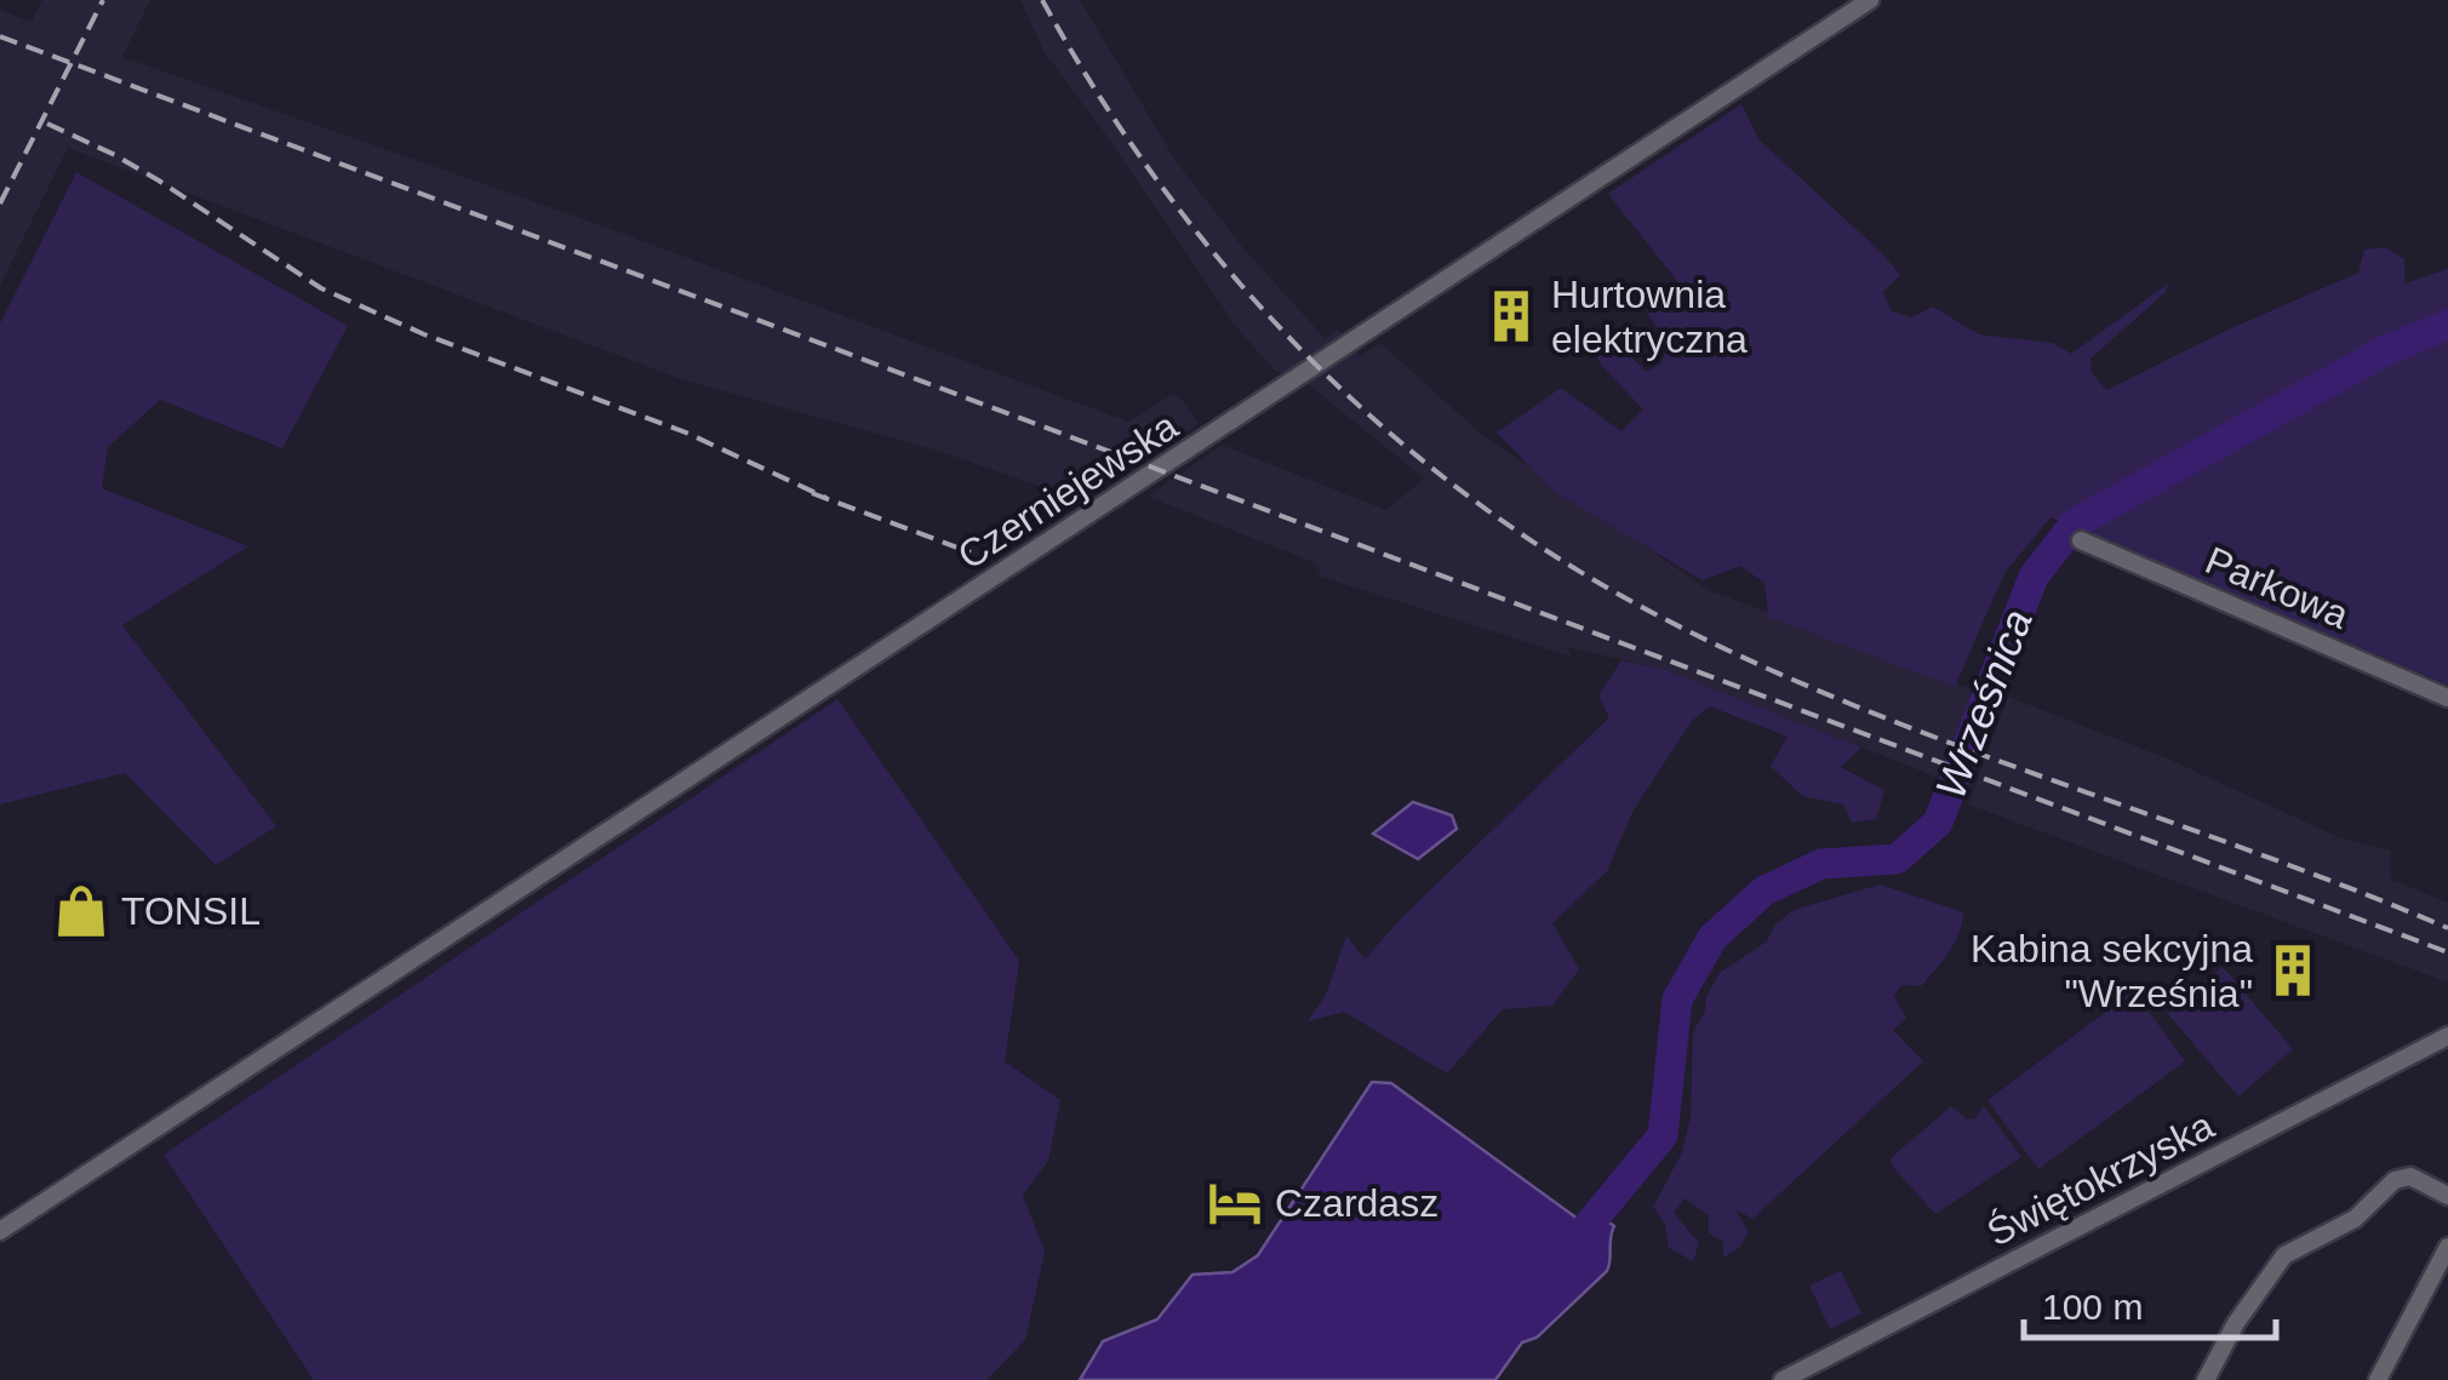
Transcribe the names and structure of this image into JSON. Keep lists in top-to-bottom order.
{
  "streets": {
    "street": ["Czerniejewska", "Parkowa", "Świętokrzyska"]
  },
  "water": ["Wrześnica"],
  "places": {
    "building": ["Hurtownia elektryczna", "Kabina sekcyjna \"Września\""],
    "shop": ["TONSIL"],
    "hotel": ["Czardasz"]
  },
  "scale_bar": "100 m"
}
